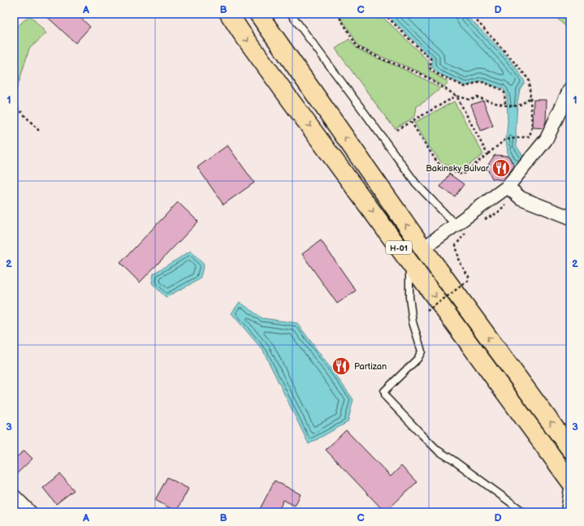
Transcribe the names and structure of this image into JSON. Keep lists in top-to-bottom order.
{
  "streets": {
    "main road": ["Н-01"]
  },
  "places": {
    "restaurant": ["Bakinsky Bulvar", "Partizan"]
  },
  "grid": {
    "columns": [
      "A",
      "B",
      "C",
      "D"
    ],
    "rows": ["1", "2", "3"]
  }
}
